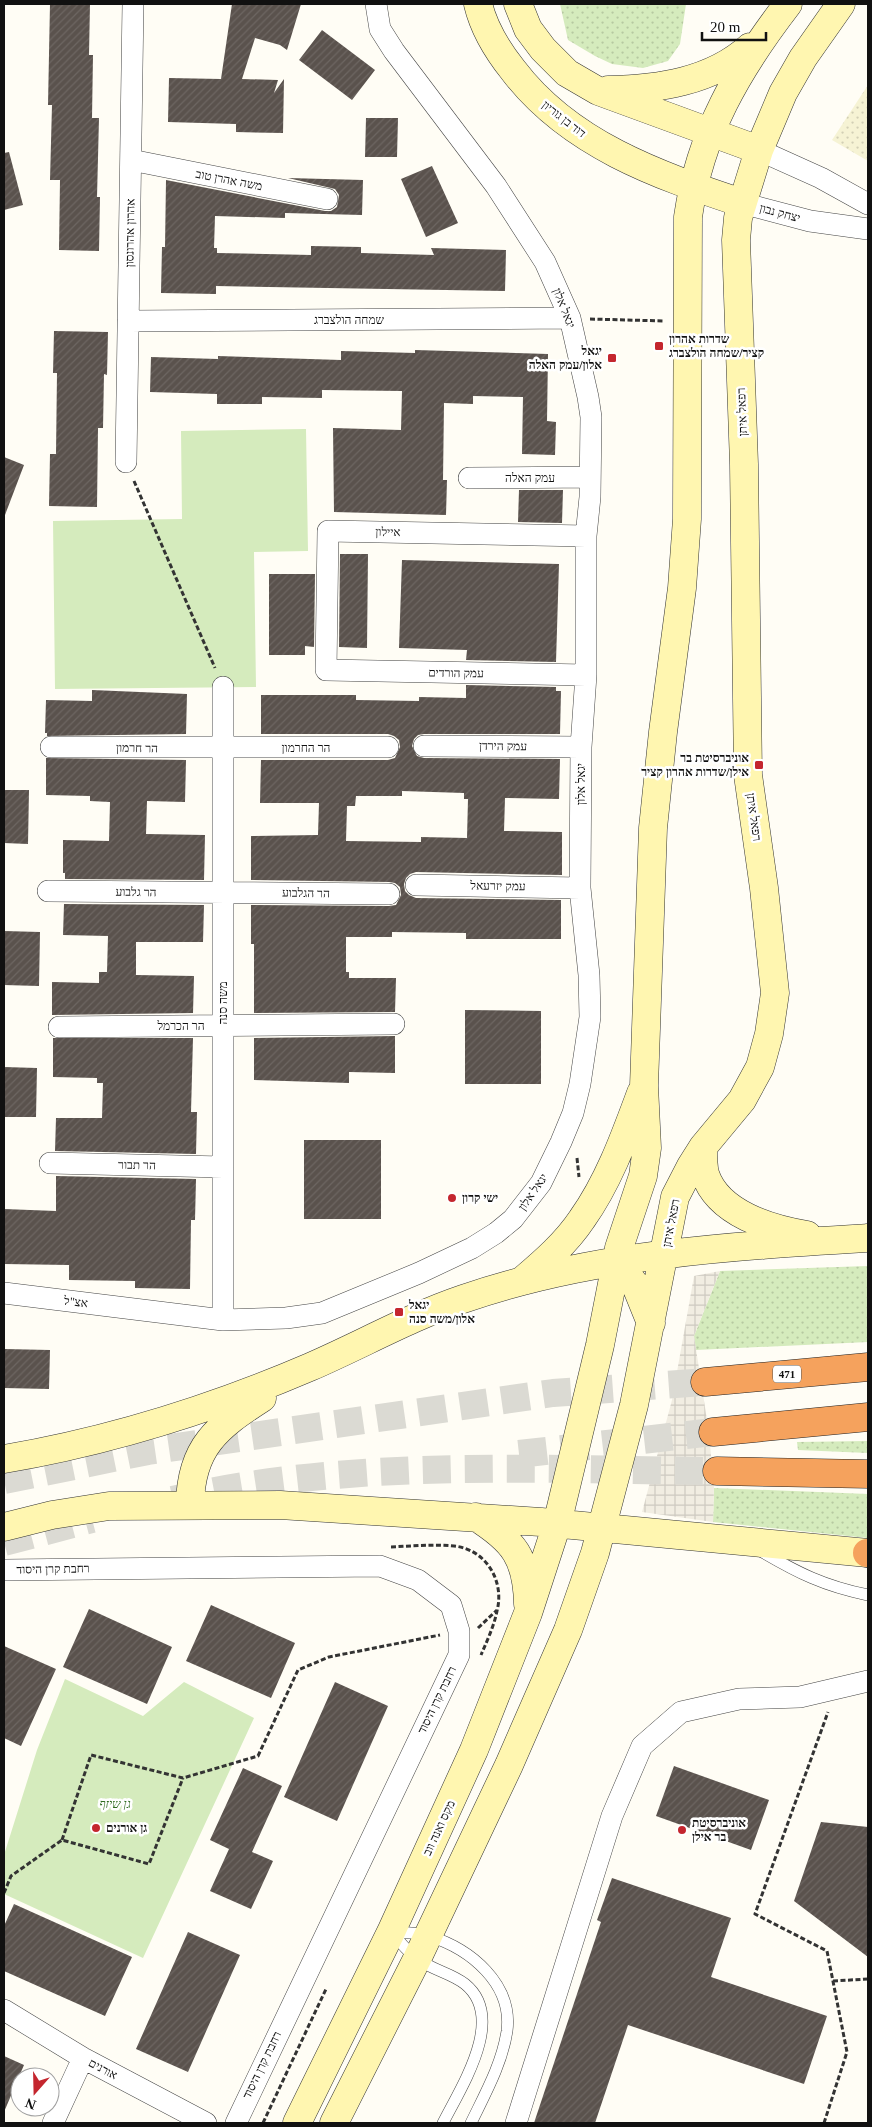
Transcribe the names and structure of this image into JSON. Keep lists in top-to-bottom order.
{
  "streets": {
    "highway": ["471"],
    "main road": [
      "דוד בן גוריון",
      "יצחק נבון",
      "רפאל איתן",
      "מקס ואנה ווב"
    ],
    "street": [
      "משה אהרן טוב",
      "אהרון אהרונסון",
      "יגאל אלון",
      "שמחה הולצברג",
      "עמק האלה",
      "איילון",
      "עמק הורדים",
      "עמק הירדן",
      "הר חרמון",
      "הר החרמון",
      "עמק יזרעאל",
      "הר גלבוע",
      "הר הגלבוע",
      "משה סנה",
      "הר הכרמל",
      "הר תבור",
      "אצ\"ל",
      "רחבת קרן היסוד",
      "אורנים"
    ]
  },
  "crossings": [
    ["דוד בן גוריון", "יצחק נבון"],
    ["משה אהרן טוב", "אהרון אהרונסון"],
    ["יצחק נבון", "רפאל איתן"],
    ["אהרון אהרונסון", "שמחה הולצברג"],
    ["יגאל אלון", "שמחה הולצברג"],
    ["יגאל אלון", "עמק האלה"],
    ["יגאל אלון", "איילון"],
    ["יגאל אלון", "עמק הורדים"],
    ["יגאל אלון", "עמק הירדן"],
    ["יגאל אלון", "עמק יזרעאל"],
    ["יגאל אלון", "משה סנה"],
    ["יגאל אלון", "אצ\"ל"],
    ["איילון", "עמק הורדים"],
    ["הר חרמון", "הר החרמון"],
    ["הר חרמון", "משה סנה"],
    ["הר החרמון", "משה סנה"],
    ["הר גלבוע", "הר הגלבוע"],
    ["הר גלבוע", "משה סנה"],
    ["הר הגלבוע", "משה סנה"],
    ["משה סנה", "הר הכרמל"],
    ["משה סנה", "הר תבור"]
  ],
  "parks": ["גן שיזף"],
  "places": {
    "transit": [
      "שדרות אהרון קציר/שמחה הולצברג",
      "יגאל אלון/עמק האלה",
      "אוניברסיטת בר אילן/שדרות אהרון קציר",
      "יגאל אלון/משה סנה"
    ],
    "other": ["ישי קרון", "גן אורנים", "אוניברסיטת בר אילן"]
  },
  "scale_bar": "20 m",
  "north": "bottom"
}
